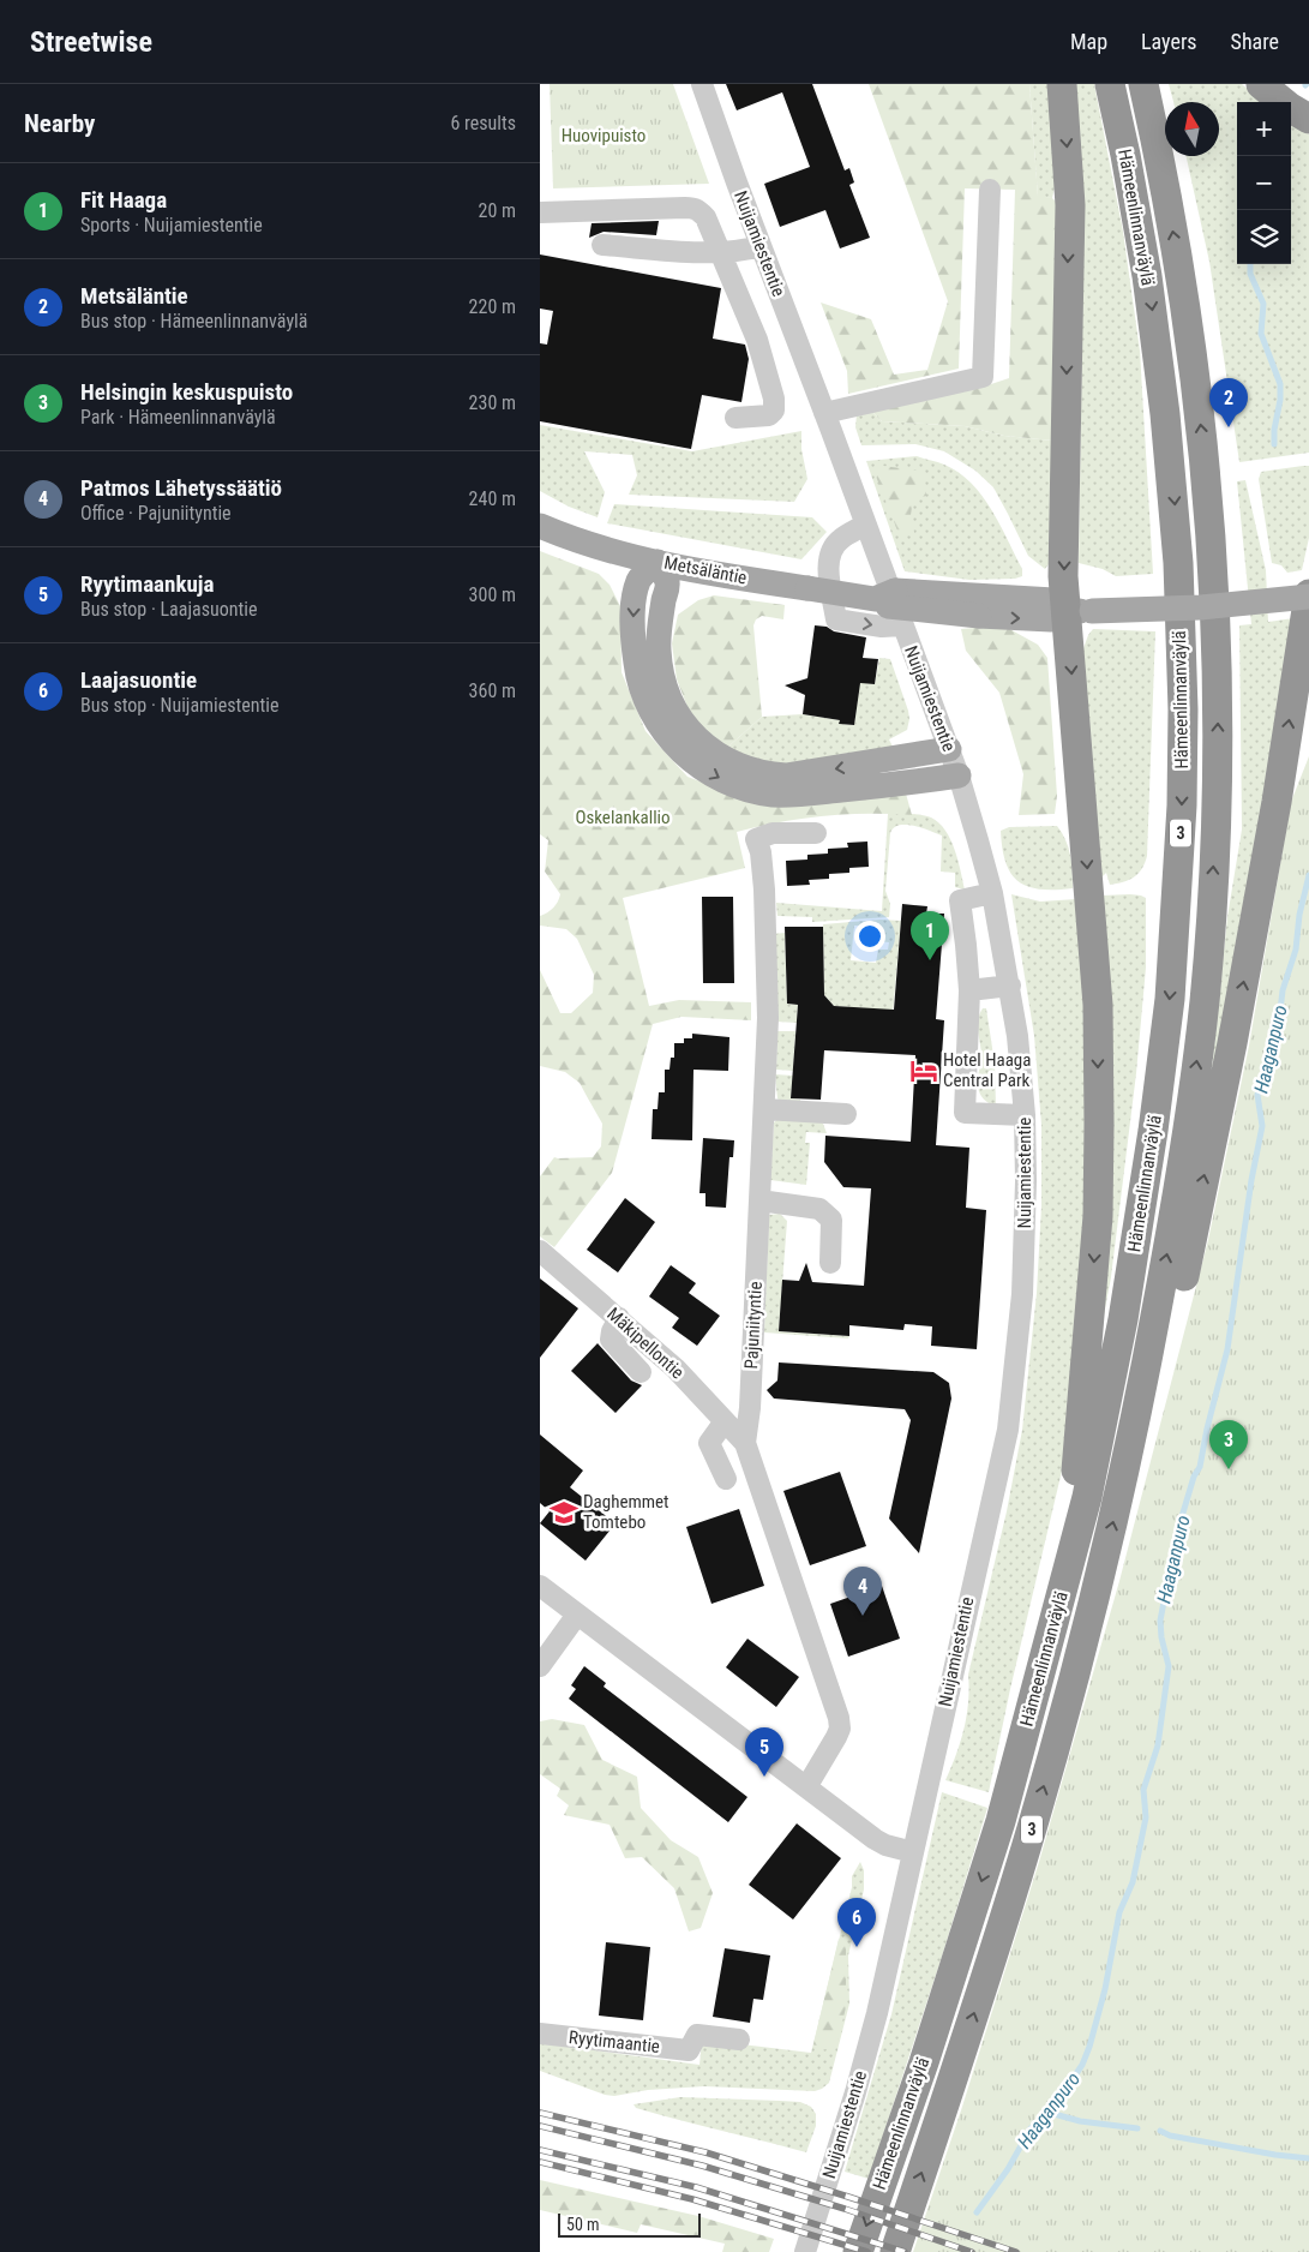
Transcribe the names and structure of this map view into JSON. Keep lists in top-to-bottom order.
{
  "streets": {
    "highway": ["Hämeenlinnanväylä", "3"],
    "main road": ["Metsäläntie"],
    "street": [
      "Nuijamiestentie",
      "Pajuniityntie",
      "Mäkipellontie",
      "Ryytimaantie"
    ]
  },
  "crossings": [
    ["Pajuniityntie", "Mäkipellontie"]
  ],
  "water": ["Haaganpuro"],
  "parks": ["Huovipuisto", "Oskelankallio"],
  "places": {
    "hotel": ["Hotel Haaga Central Park"],
    "school or university": ["Daghemmet Tomtebo"]
  },
  "scale_bar": "50 m",
  "north": "top",
  "page": {
    "header": "Streetwise",
    "nav": ["Map", "Layers", "Share"],
    "heading": ["Nearby", "6 results"],
    "map_buttons": ["+", "−"],
    "list": [
      {
        "mark": "1",
        "name": "Fit Haaga",
        "note": "Sports · Nuijamiestentie",
        "value": "20 m"
      },
      {
        "mark": "2",
        "name": "Metsäläntie",
        "note": "Bus stop · Hämeenlinnanväylä",
        "value": "220 m"
      },
      {
        "mark": "3",
        "name": "Helsingin keskuspuisto",
        "note": "Park · Hämeenlinnanväylä",
        "value": "230 m"
      },
      {
        "mark": "4",
        "name": "Patmos Lähetyssäätiö",
        "note": "Office · Pajuniityntie",
        "value": "240 m"
      },
      {
        "mark": "5",
        "name": "Ryytimaankuja",
        "note": "Bus stop · Laajasuontie",
        "value": "300 m"
      },
      {
        "mark": "6",
        "name": "Laajasuontie",
        "note": "Bus stop · Nuijamiestentie",
        "value": "360 m"
      }
    ],
    "pins": [
      "2",
      "1",
      "3",
      "4",
      "5",
      "6"
    ],
    "scale": "50 m"
  }
}
